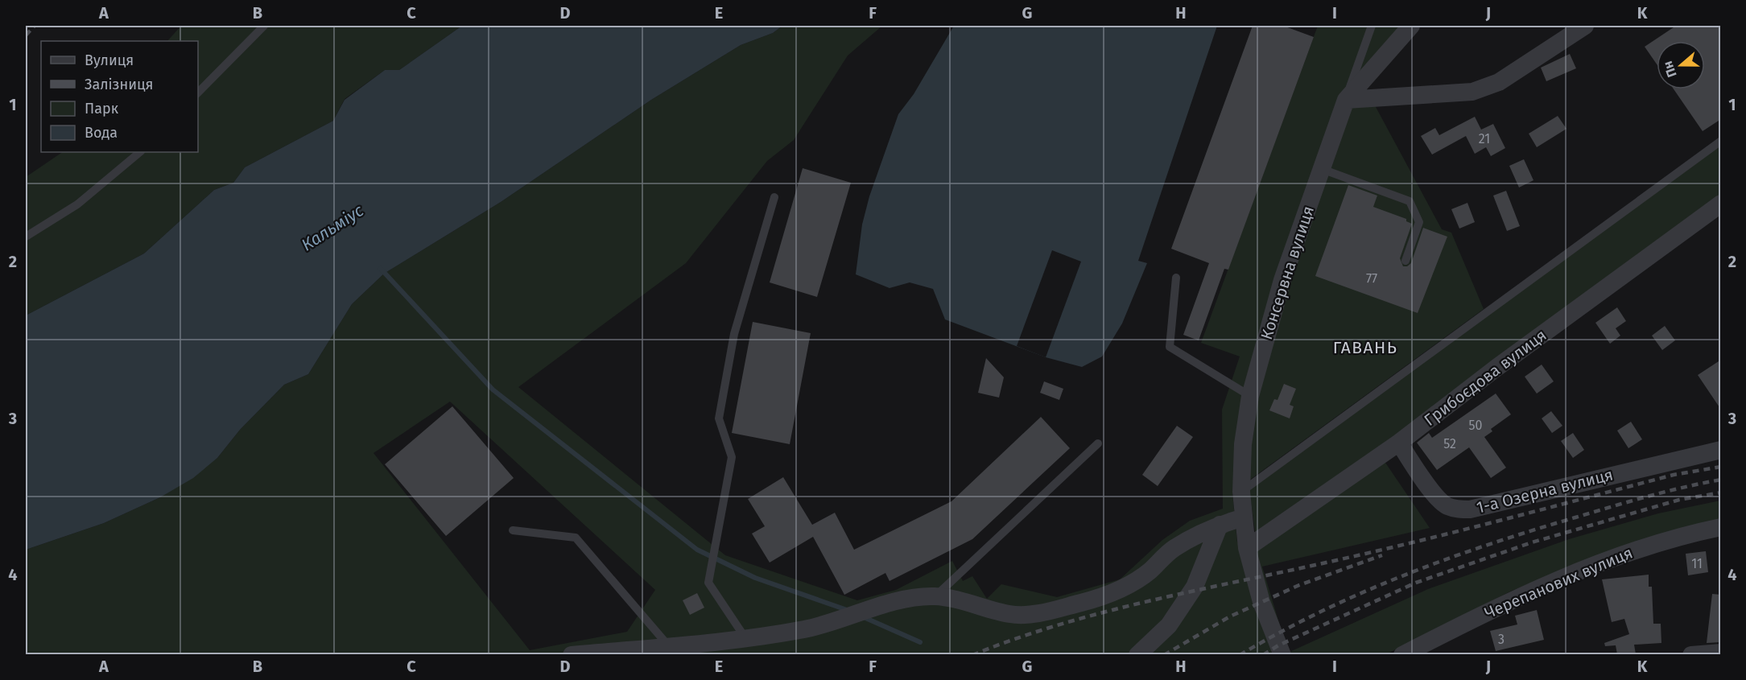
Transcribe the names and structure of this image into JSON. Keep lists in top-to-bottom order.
{
  "streets": {
    "street": [
      "Консервна вулиця",
      "Грибоєдова вулиця",
      "1-а Озерна вулиця",
      "Черепанових вулиця"
    ]
  },
  "crossings": [
    ["Консервна вулиця", "Грибоєдова вулиця"],
    ["Грибоєдова вулиця", "1-а Озерна вулиця"]
  ],
  "districts": ["ГАВАНЬ"],
  "water": ["Кальміус"],
  "house_numbers": [
    "21",
    "77",
    "50",
    "52",
    "11",
    "3"
  ],
  "legend": [
    "Вулиця",
    "Залізниця",
    "Парк",
    "Вода"
  ],
  "north": "left",
  "grid": {
    "columns": [
      "A",
      "B",
      "C",
      "D",
      "E",
      "F",
      "G",
      "H",
      "I",
      "J",
      "K"
    ],
    "rows": [
      "1",
      "2",
      "3",
      "4"
    ]
  }
}
